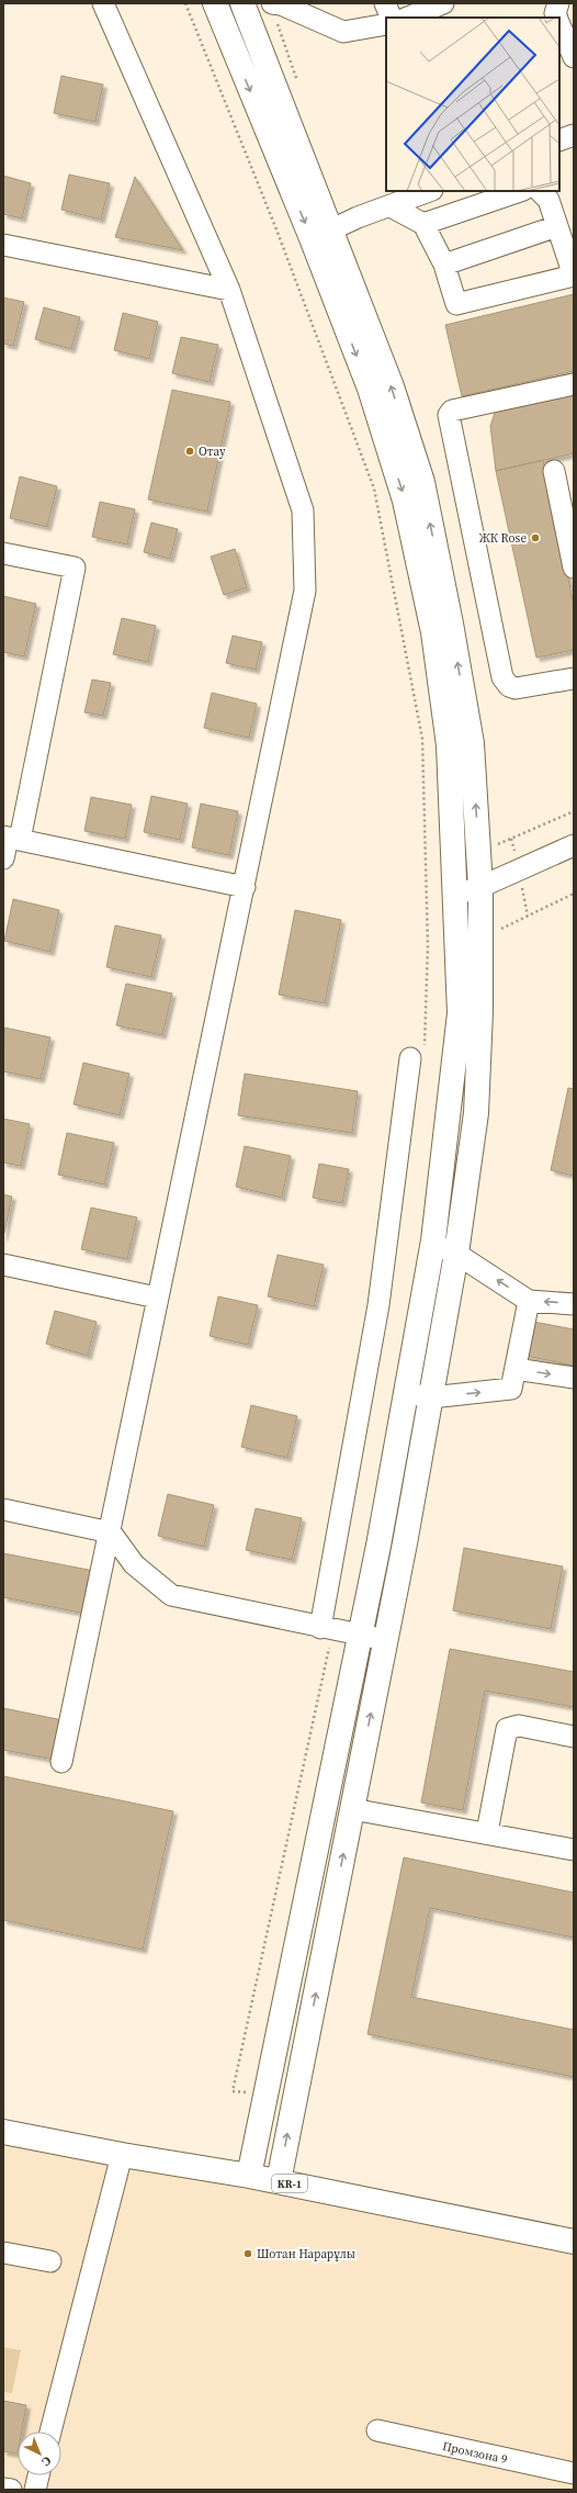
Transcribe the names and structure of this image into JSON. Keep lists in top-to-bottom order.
{
  "streets": {
    "main road": ["KR-1"],
    "street": ["Промзона 9"]
  },
  "places": ["Отау", "ЖК Rose", "Шотан Нарарұлы"],
  "north": "bottom right"
}
